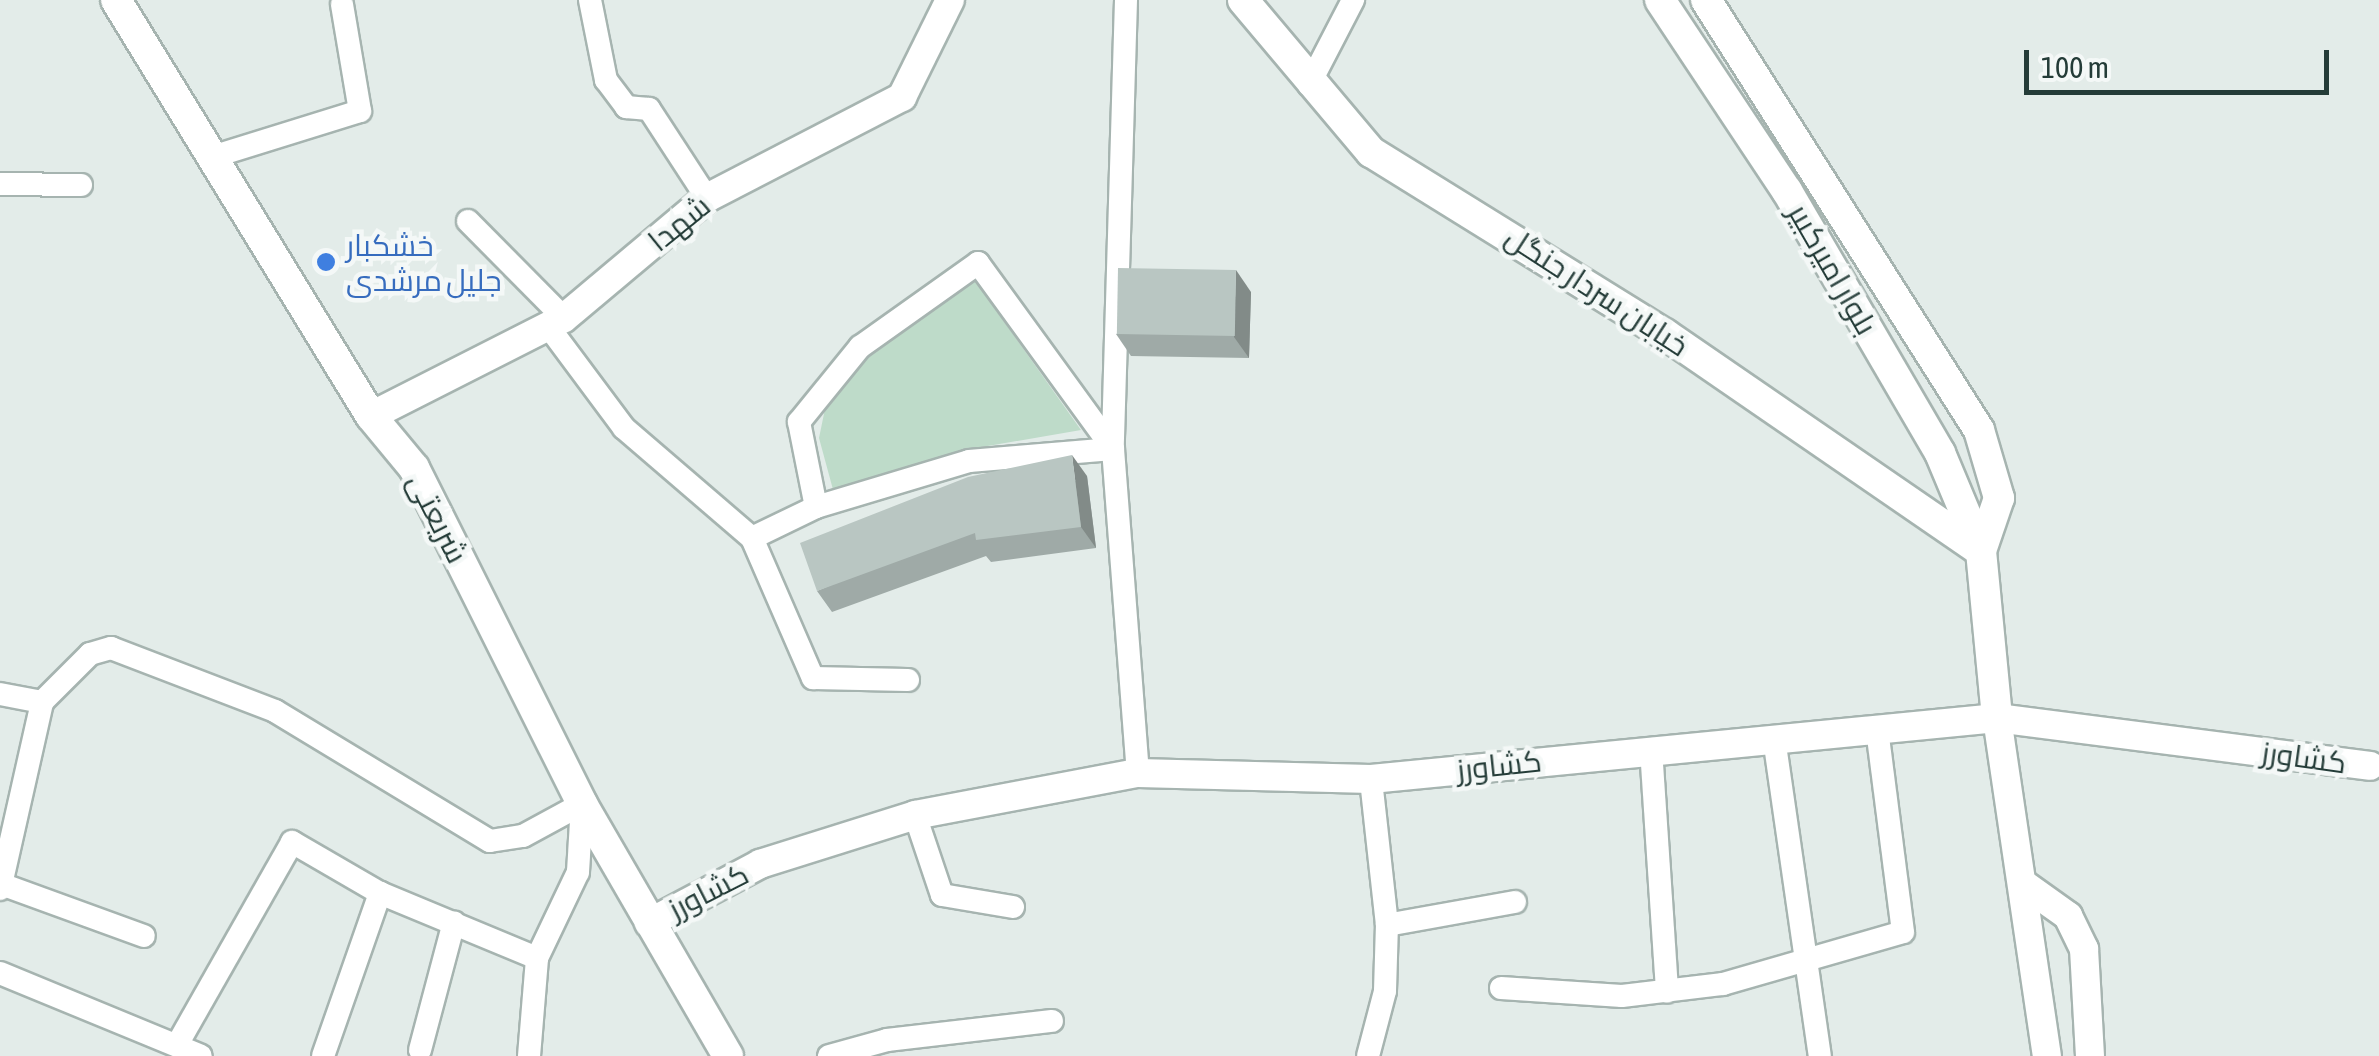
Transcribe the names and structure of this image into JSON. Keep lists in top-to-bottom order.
{
  "streets": {
    "main road": ["بلوار امیرکبیر", "خیابان سردار جنگل", "شریعتی"],
    "street": ["شهدا", "کشاورز"]
  },
  "crossings": [
    ["شهدا", "شریعتی"],
    ["بلوار امیرکبیر", "خیابان سردار جنگل"],
    ["بلوار امیرکبیر", "کشاورز"],
    ["شریعتی", "کشاورز"]
  ],
  "places": ["خشکبار جلیل مرشدی"],
  "scale_bar": "100 m"
}
